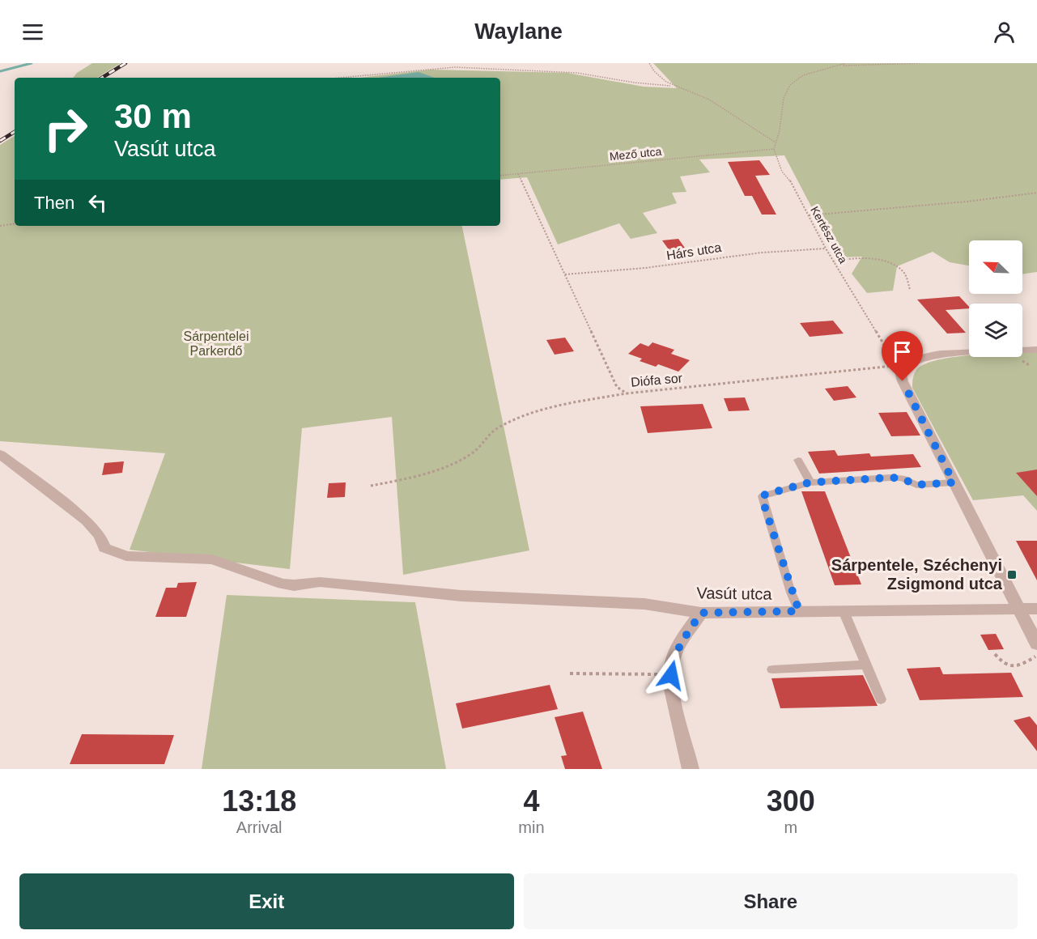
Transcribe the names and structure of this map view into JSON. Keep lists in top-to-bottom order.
{
  "streets": {
    "street": ["Vasút utca"],
    "path": [
      "Mező utca",
      "Kertész utca",
      "Hárs utca",
      "Diófa sor"
    ]
  },
  "crossings": [
    ["Mező utca", "Kertész utca"],
    ["Mező utca", "Diófa sor"],
    ["Kertész utca", "Hárs utca"],
    ["Kertész utca", "Diófa sor"],
    ["Hárs utca", "Diófa sor"]
  ],
  "parks": ["Sárpentelei Parkerdő"],
  "places": {
    "transit": ["Sárpentele, Széchenyi Zsigmond utca"]
  },
  "north": "top left",
  "page": {
    "header": "Waylane",
    "turn": ["30 m", "Vasút utca"],
    "then": "Then",
    "eta": [
      "13:18",
      "Arrival",
      "4",
      "min",
      "300",
      "m"
    ],
    "buttons": ["Exit", "Share"]
  }
}
